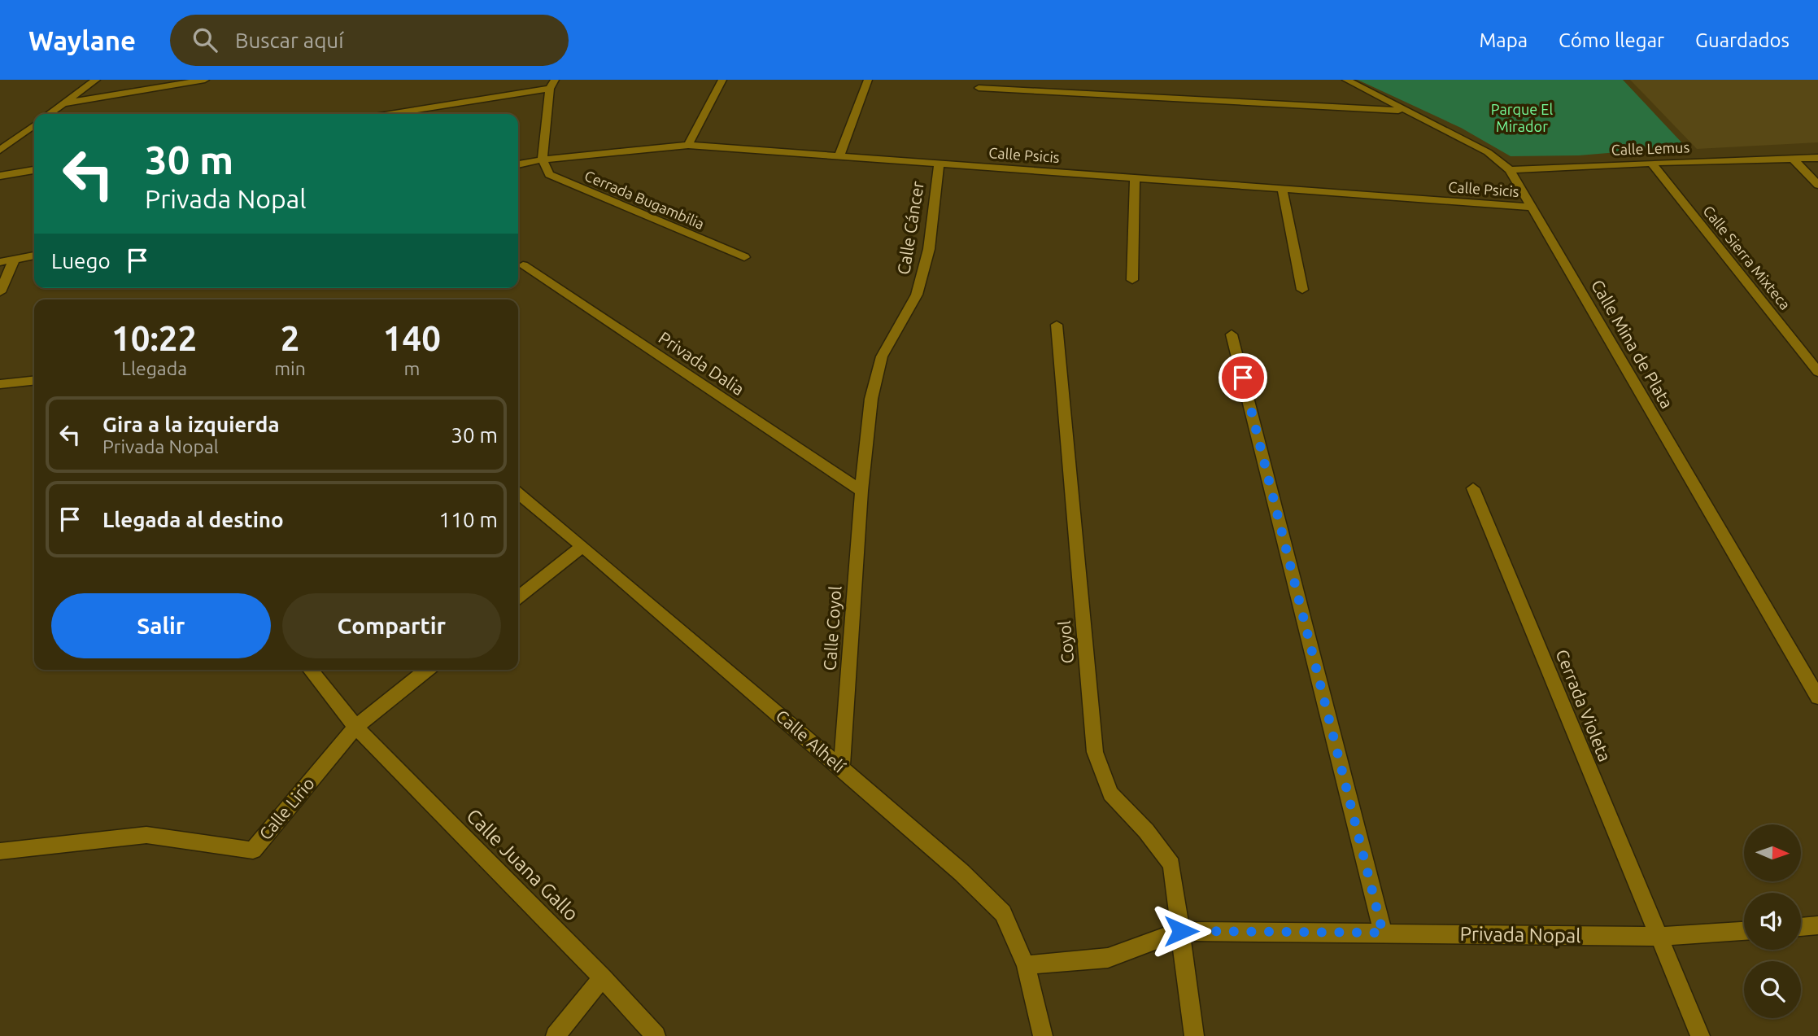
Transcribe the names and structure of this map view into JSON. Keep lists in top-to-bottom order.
{
  "streets": {
    "street": [
      "Calle Lemus",
      "Calle Psicis",
      "Cerrada Bugambilia",
      "Calle Cáncer",
      "Calle Sierra Mixteca",
      "Calle Mina de Plata",
      "Privada Dalia",
      "Calle Coyol",
      "Coyol",
      "Cerrada Violeta",
      "Calle Alhelí",
      "Calle Lirio",
      "Calle Juana Gallo",
      "Privada Nopal"
    ]
  },
  "crossings": [
    ["Calle Lemus", "Calle Sierra Mixteca"],
    ["Calle Lemus", "Calle Mina de Plata"],
    ["Calle Psicis", "Cerrada Bugambilia"],
    ["Calle Psicis", "Calle Cáncer"],
    ["Calle Psicis", "Calle Mina de Plata"],
    ["Calle Cáncer", "Privada Dalia"],
    ["Calle Cáncer", "Calle Coyol"],
    ["Privada Dalia", "Calle Coyol"],
    ["Calle Coyol", "Calle Alhelí"],
    ["Coyol", "Privada Nopal"],
    ["Cerrada Violeta", "Privada Nopal"],
    ["Calle Alhelí", "Privada Nopal"],
    ["Calle Lirio", "Calle Juana Gallo"]
  ],
  "parks": ["Parque El Mirador"],
  "north": "right",
  "page": {
    "header": "Waylane",
    "search": "Buscar aquí",
    "nav": ["Mapa", "Cómo llegar", "Guardados"],
    "turn": ["30 m", "Privada Nopal"],
    "then": "Luego",
    "eta": [
      "10:22",
      "Llegada",
      "2",
      "min",
      "140",
      "m"
    ],
    "list": [
      {
        "name": "Gira a la izquierda",
        "note": "Privada Nopal",
        "value": "30 m"
      },
      {
        "name": "Llegada al destino",
        "value": "110 m"
      }
    ],
    "buttons": ["Salir", "Compartir"]
  }
}
